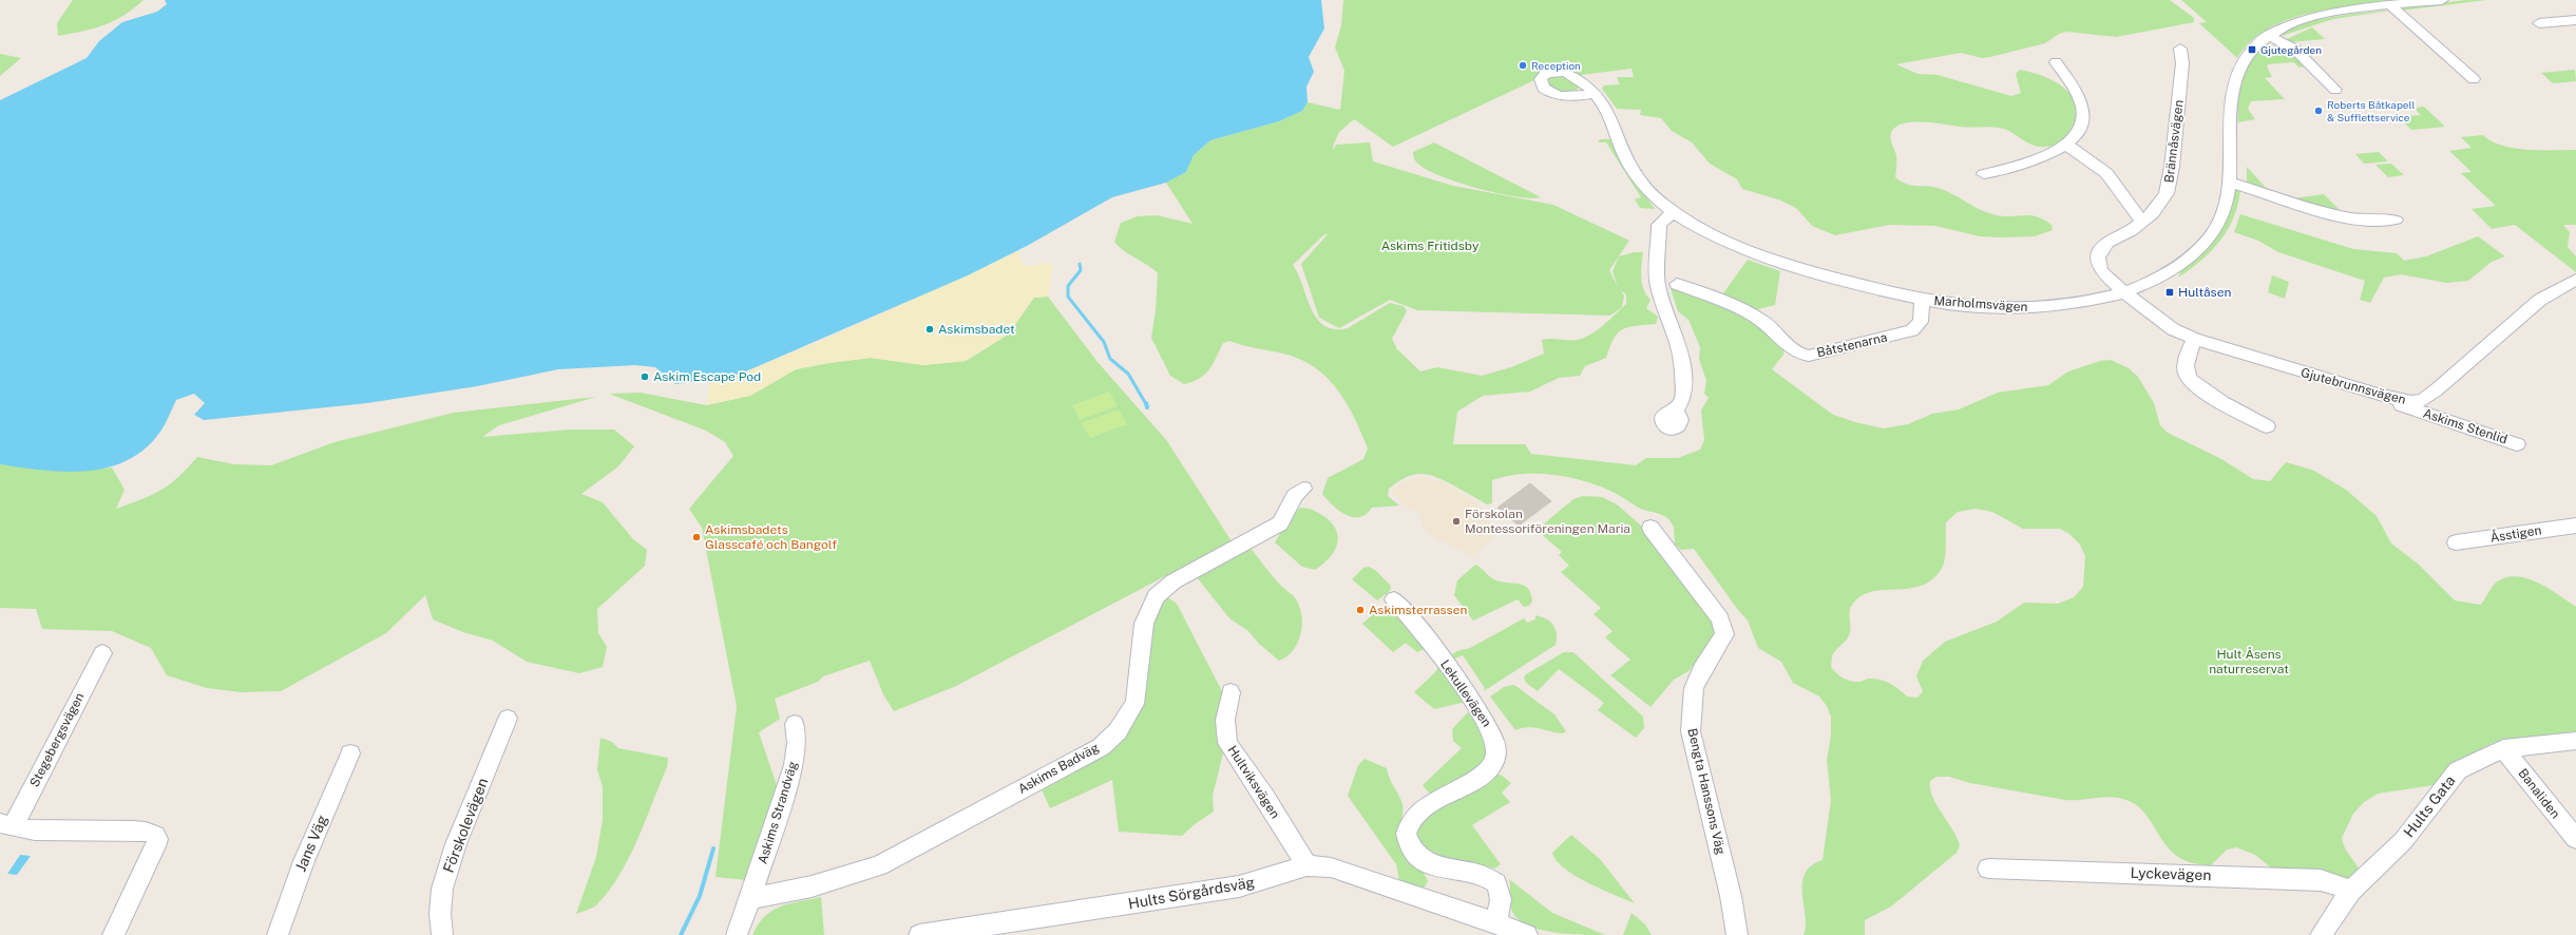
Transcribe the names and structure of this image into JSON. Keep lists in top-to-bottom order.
{
  "streets": {
    "street": [
      "Brännåsvägen",
      "Marholmsvägen",
      "Båtstenarna",
      "Gjutebrunnsvägen",
      "Askims Stenlid",
      "Åsstigen",
      "Lekullevägen",
      "Stegebergsvägen",
      "Askims Badväg",
      "Hultviksvägen",
      "Bengta Hanssons Väg",
      "Banaliden",
      "Hults Gata",
      "Askims Strandväg",
      "Förskolevägen",
      "Jans Väg",
      "Lyckevägen",
      "Hults Sörgårdsväg"
    ]
  },
  "crossings": [
    ["Brännåsvägen", "Marholmsvägen"],
    ["Brännåsvägen", "Gjutebrunnsvägen"],
    ["Marholmsvägen", "Båtstenarna"],
    ["Marholmsvägen", "Gjutebrunnsvägen"],
    ["Gjutebrunnsvägen", "Askims Stenlid"],
    ["Lekullevägen", "Hults Sörgårdsväg"],
    ["Askims Badväg", "Askims Strandväg"],
    ["Hultviksvägen", "Hults Sörgårdsväg"],
    ["Banaliden", "Hults Gata"],
    ["Hults Gata", "Lyckevägen"]
  ],
  "parks": ["Askims Fritidsby", "Hult Åsens naturreservat"],
  "places": {
    "transit": ["Gjutegården", "Hultåsen"],
    "other": [
      "Reception",
      "Roberts Båtkapell & Sufflettservice",
      "Askimsbadet",
      "Askim Escape Pod",
      "Förskolan Montessoriföreningen Maria",
      "Askimsbadets Glasscafé och Bangolf",
      "Askimsterrassen"
    ]
  }
}
